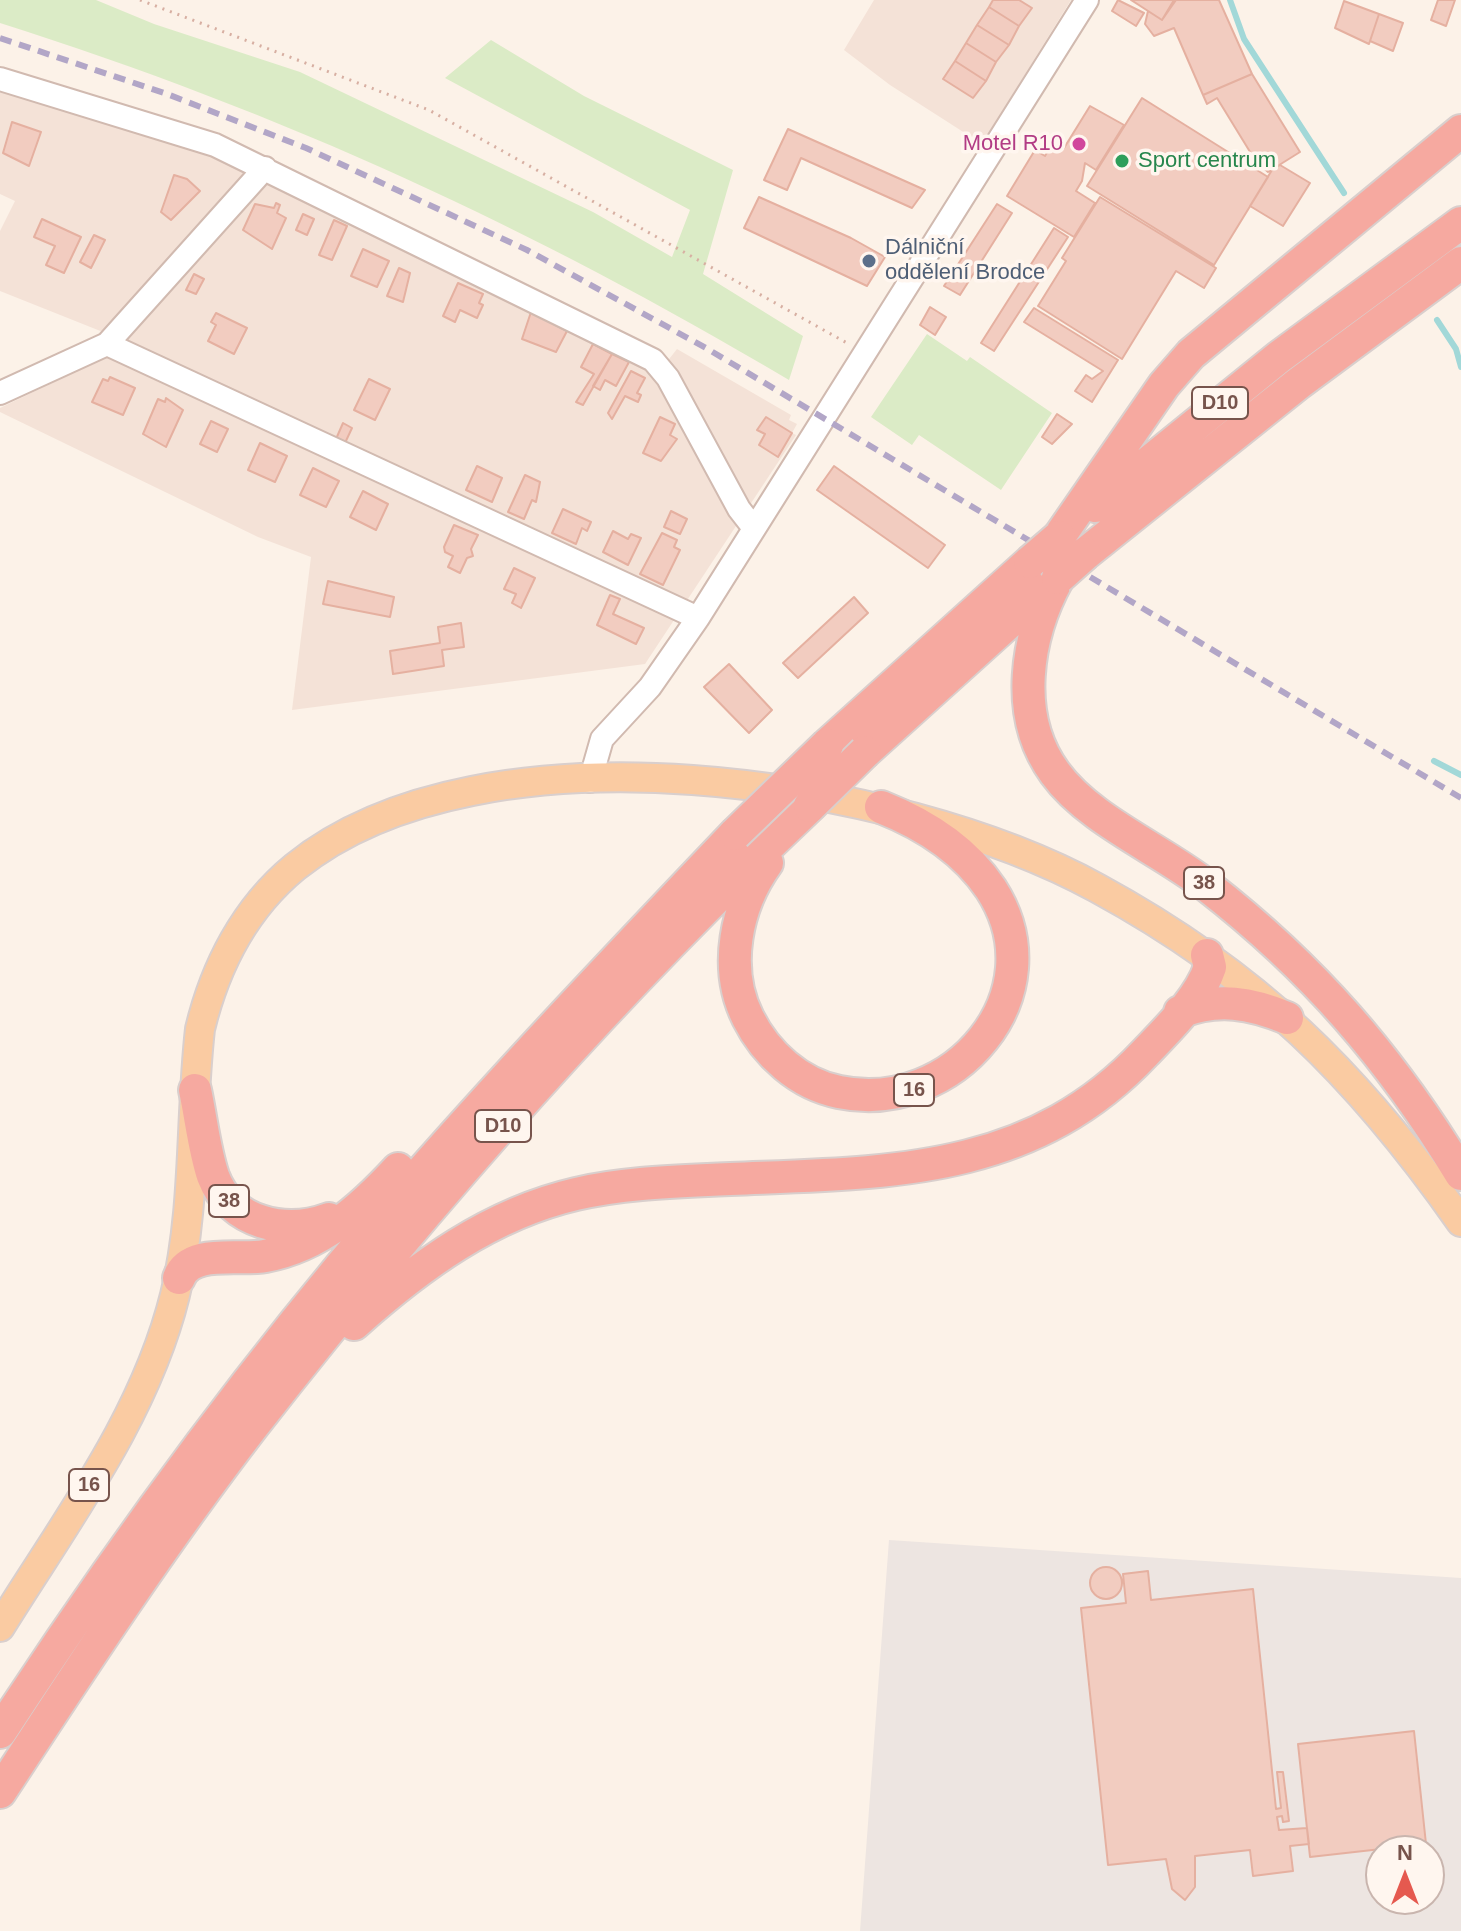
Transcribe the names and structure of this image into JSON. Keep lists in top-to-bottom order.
{
  "streets": {
    "highway": ["D10", "38", "16"]
  },
  "crossings": [
    ["D10", "38"],
    ["D10", "16"],
    ["38", "16"]
  ],
  "places": ["Motel R10", "Sport centrum", "Dálniční oddělení Brodce"],
  "north": "top"
}
